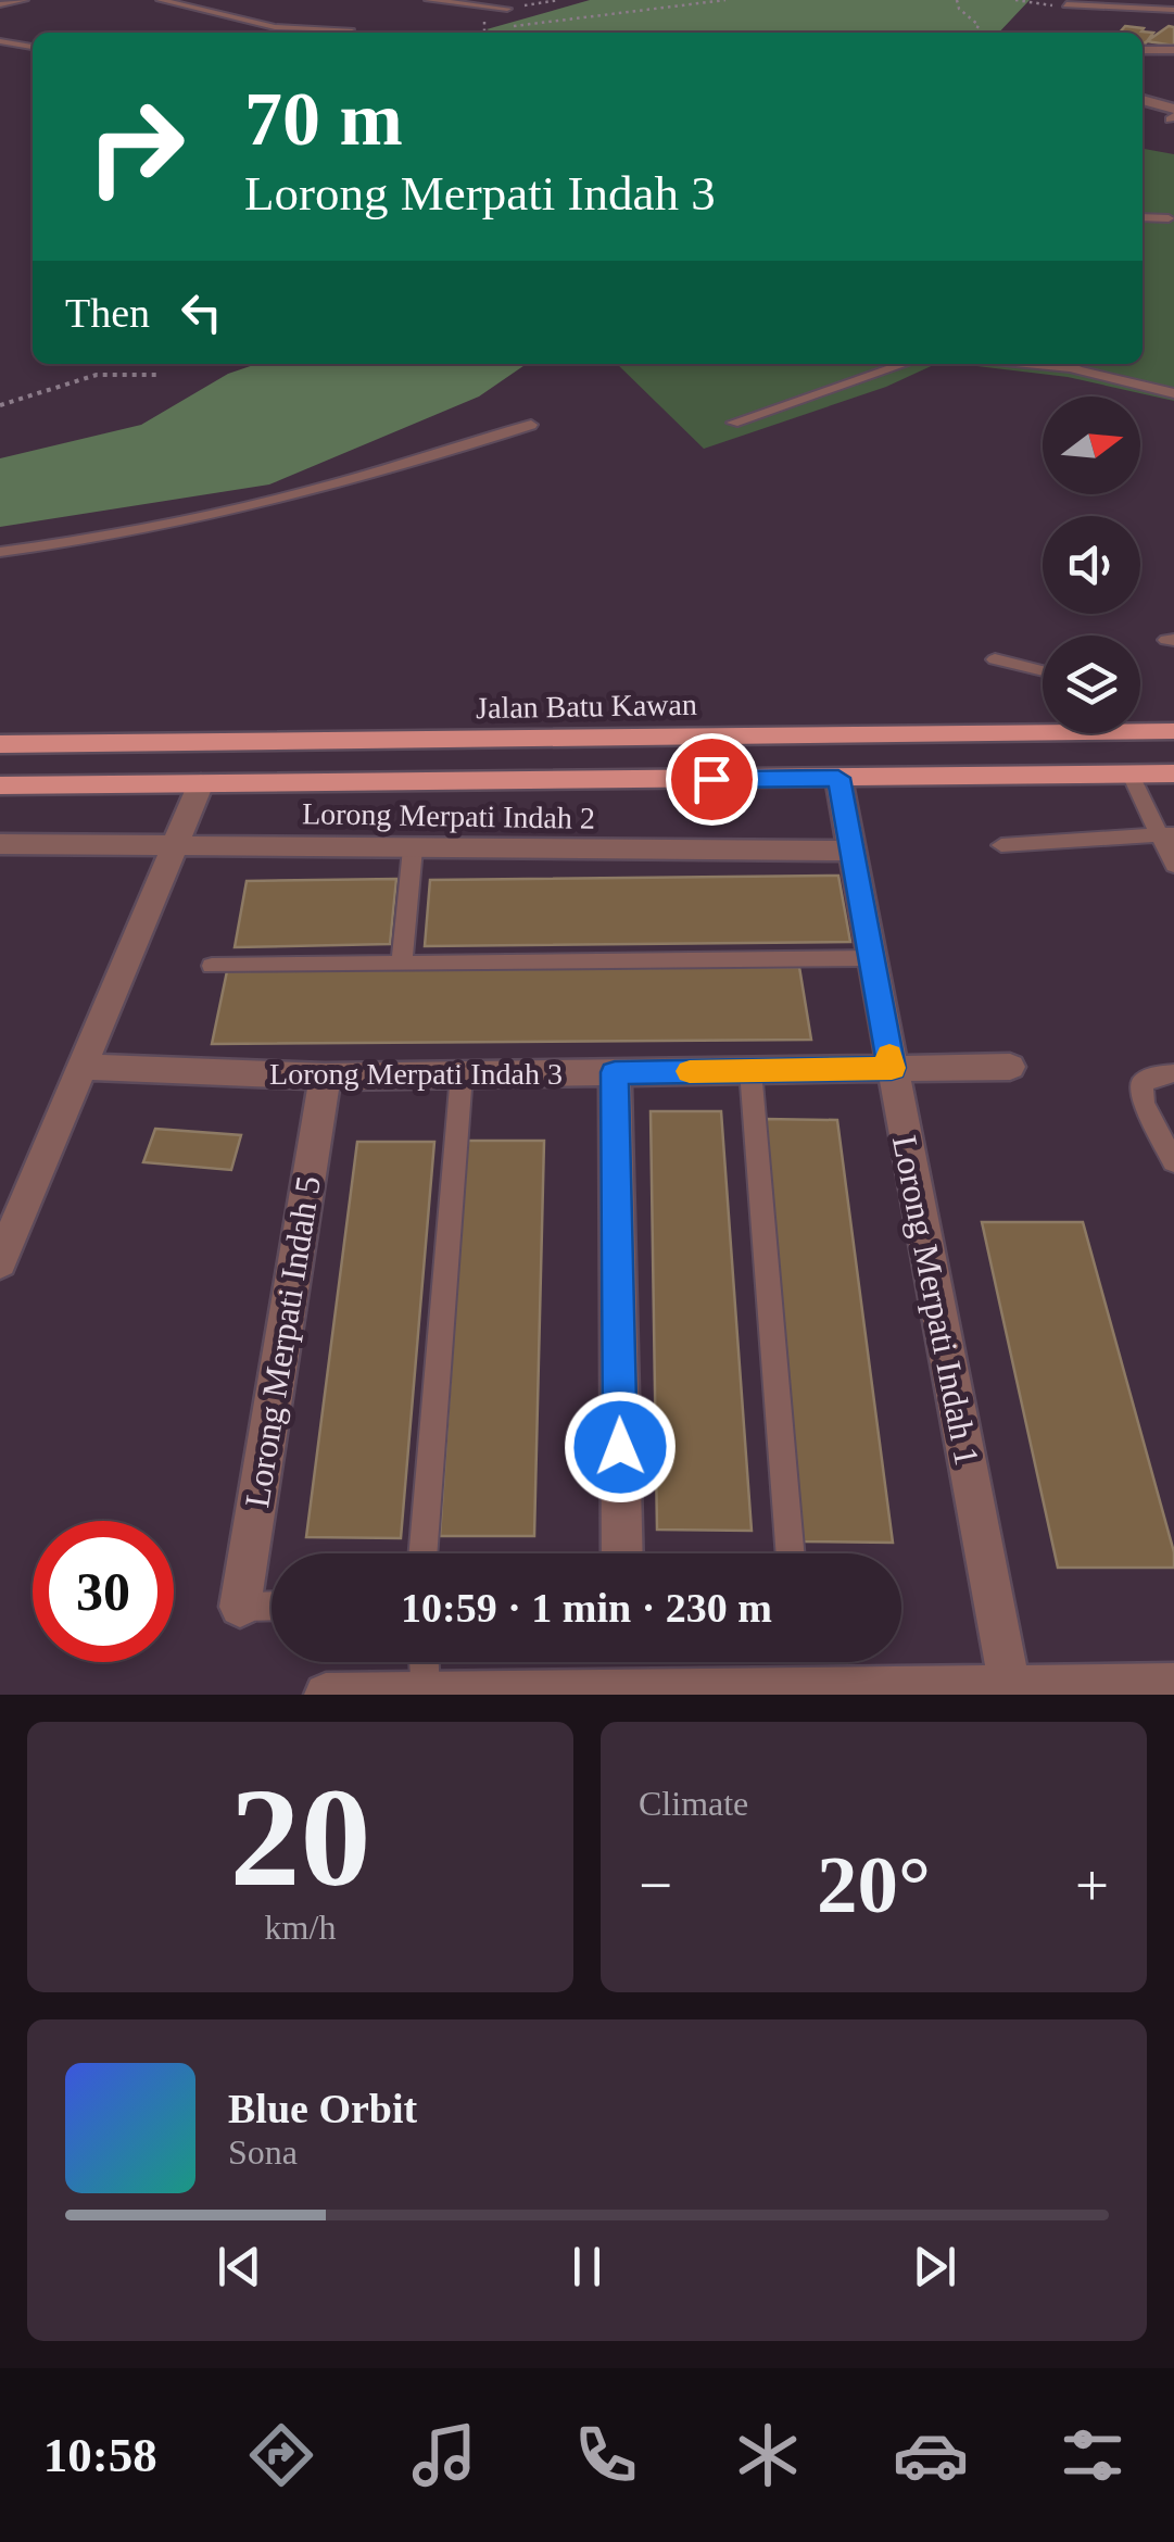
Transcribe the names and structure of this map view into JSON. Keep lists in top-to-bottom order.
{
  "streets": {
    "main road": ["Jalan Batu Kawan"],
    "street": [
      "Lorong Merpati Indah 2",
      "Lorong Merpati Indah 3",
      "Lorong Merpati Indah 1",
      "Lorong Merpati Indah 5"
    ]
  },
  "crossings": [
    ["Lorong Merpati Indah 2", "Lorong Merpati Indah 1"],
    ["Lorong Merpati Indah 3", "Lorong Merpati Indah 1"],
    ["Lorong Merpati Indah 3", "Lorong Merpati Indah 5"]
  ],
  "north": "right",
  "page": {
    "turn": ["70 m", "Lorong Merpati Indah 3"],
    "then": "Then",
    "limit": "30",
    "trip": "10:59 · 1 min · 230 m",
    "tile": [
      ["20", "km/h"],
      "Climate"
    ],
    "heat": ["−", "20°", "+"],
    "song": ["Blue Orbit", "Sona"],
    "tabs": "10:58"
  }
}
